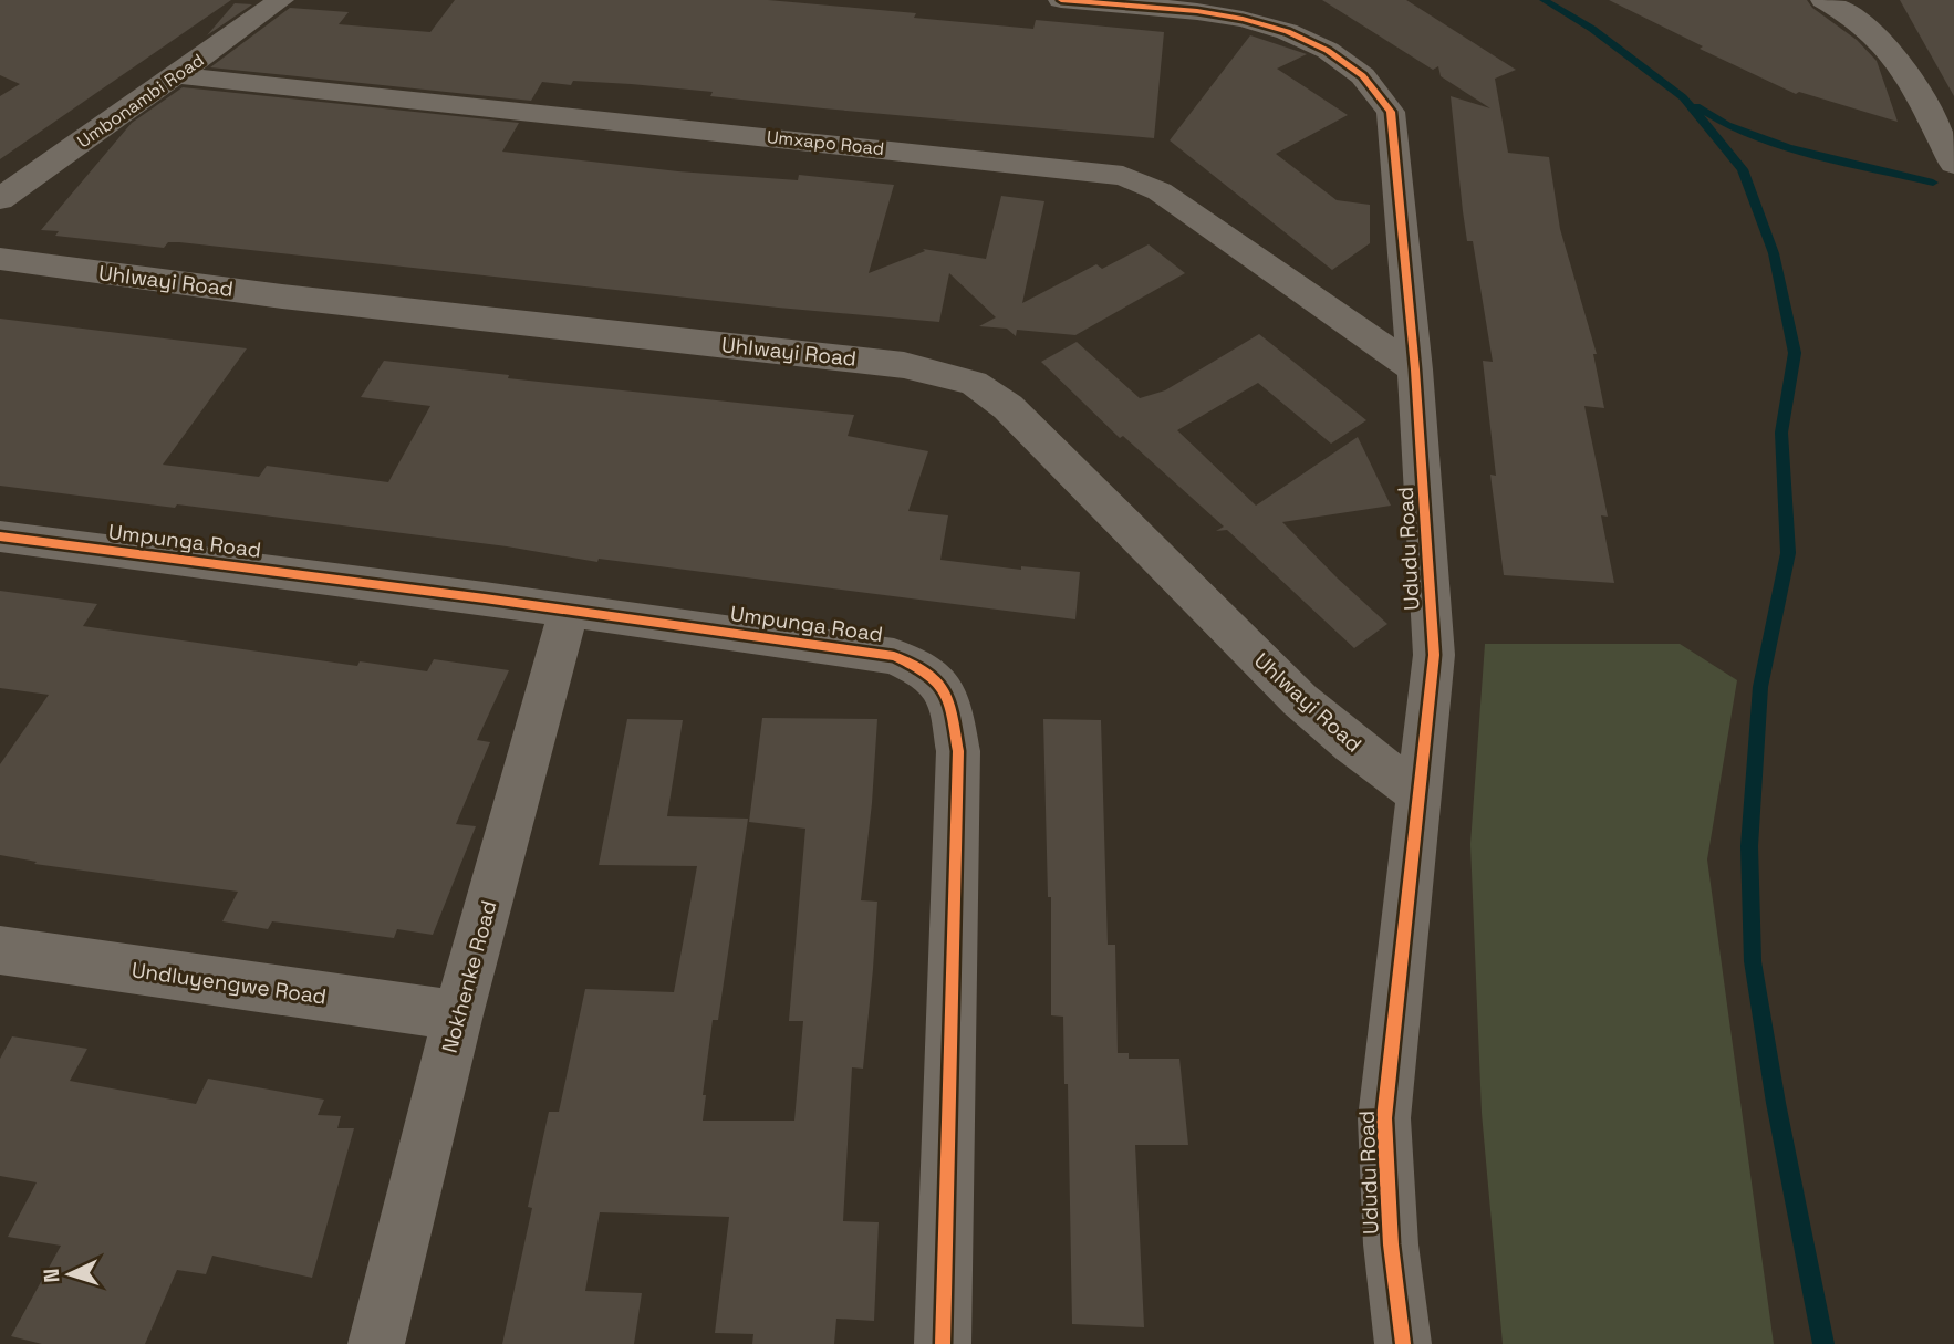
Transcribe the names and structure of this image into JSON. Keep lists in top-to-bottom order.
{
  "streets": {
    "street": [
      "Umbonambi Road",
      "Umxapo Road",
      "Uhlwayi Road",
      "Umpunga Road",
      "Ududu Road",
      "Nokhenke Road",
      "Undluyengwe Road"
    ]
  },
  "crossings": [
    ["Umbonambi Road", "Umxapo Road"],
    ["Umxapo Road", "Ududu Road"],
    ["Uhlwayi Road", "Ududu Road"],
    ["Umpunga Road", "Nokhenke Road"],
    ["Nokhenke Road", "Undluyengwe Road"]
  ],
  "north": "left"
}
